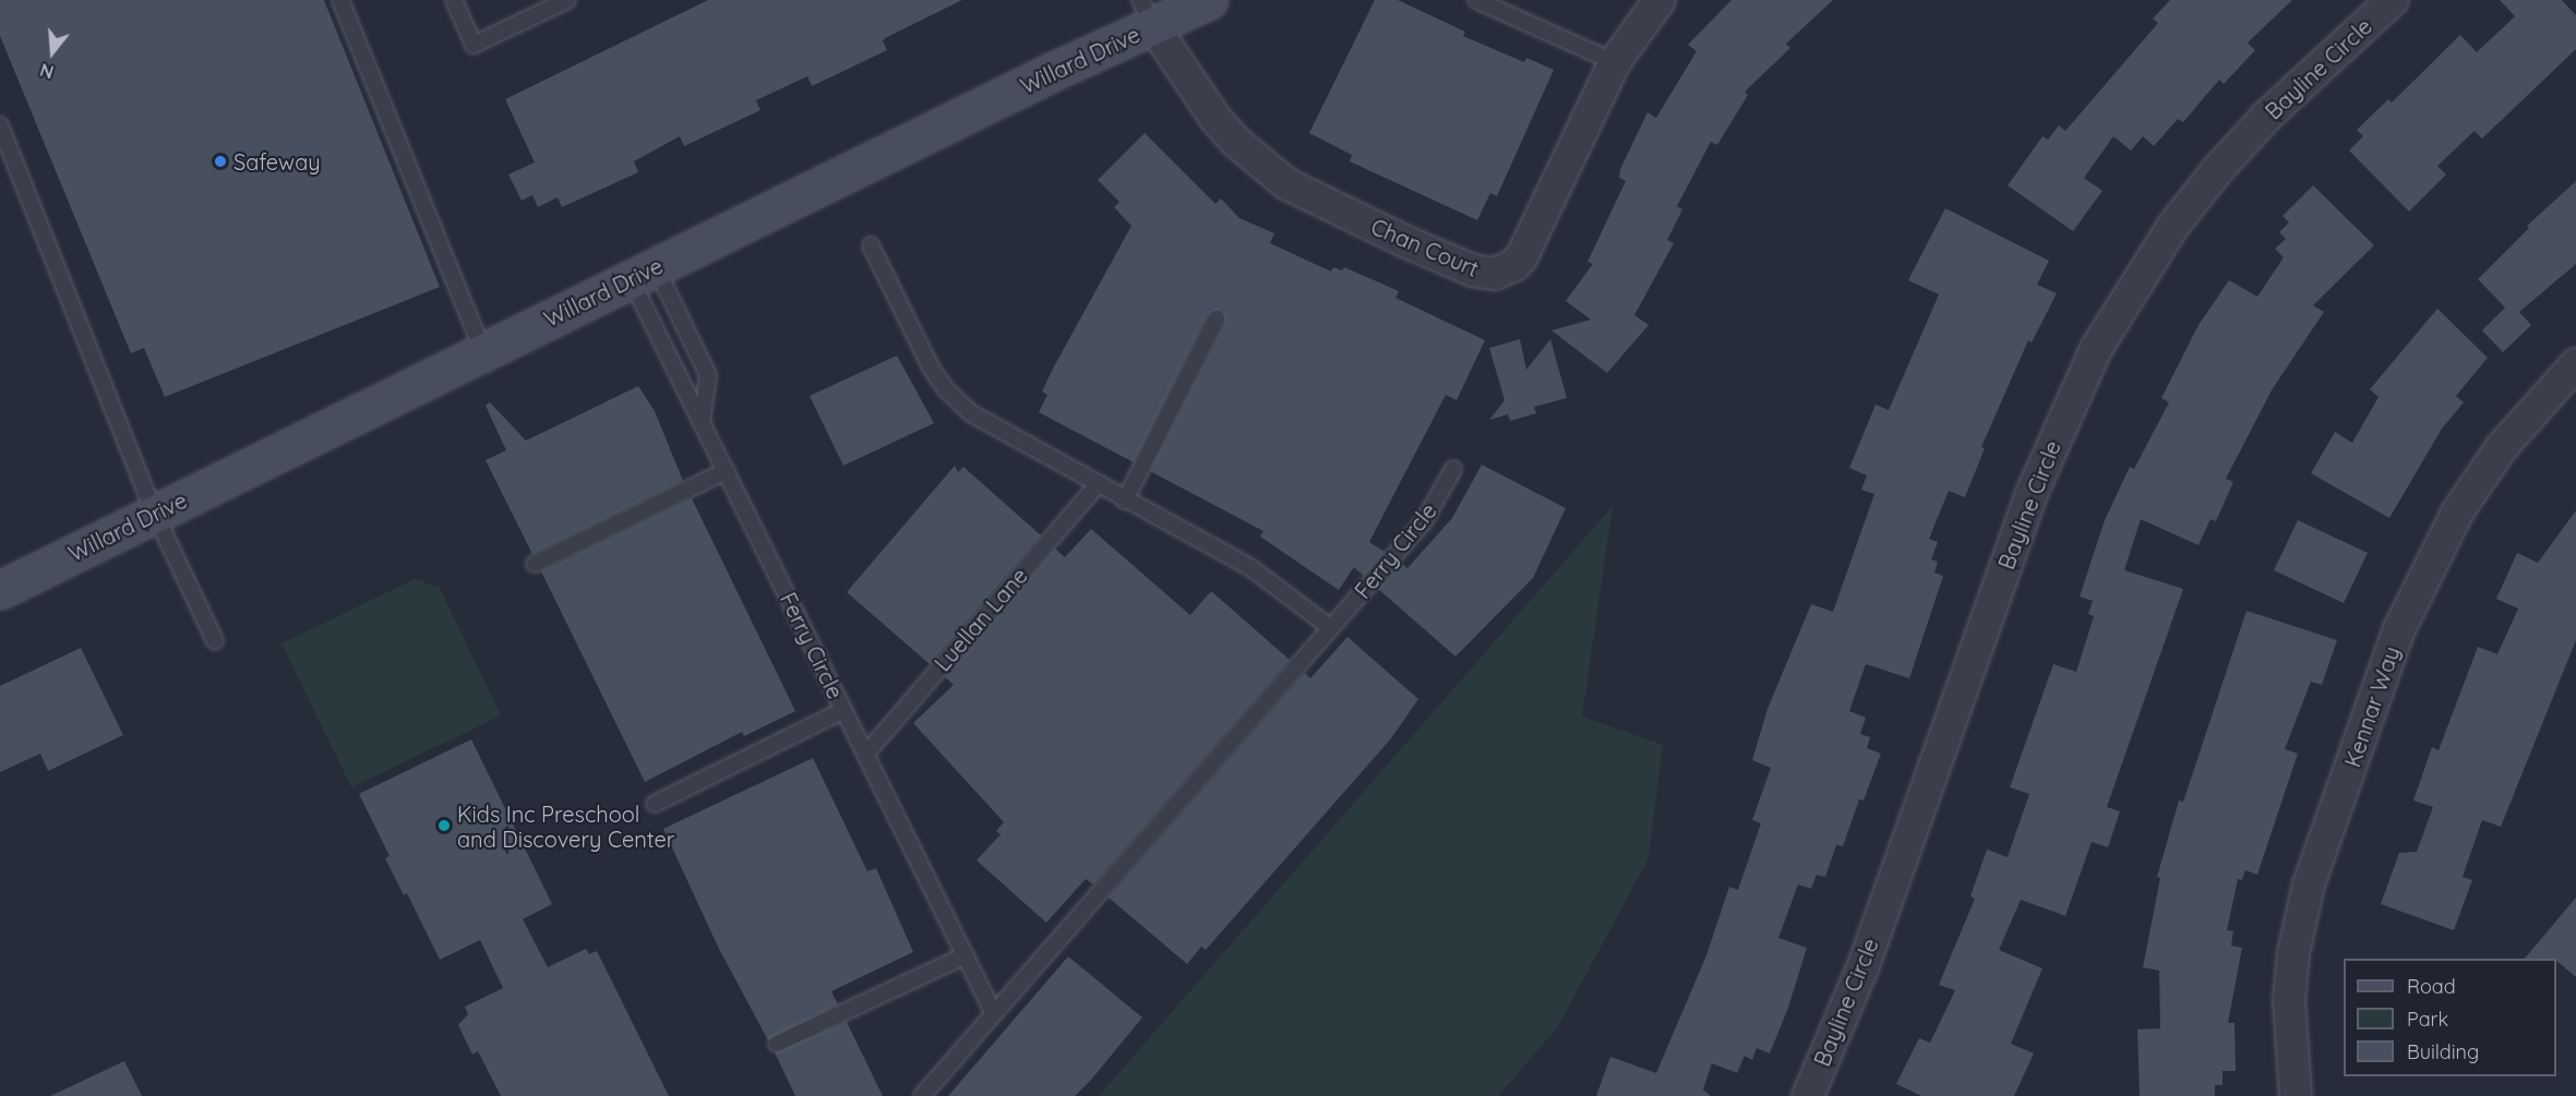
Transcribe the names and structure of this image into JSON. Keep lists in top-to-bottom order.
{
  "streets": {
    "street": [
      "Willard Drive",
      "Bayline Circle",
      "Chan Court",
      "Kennar Way"
    ],
    "lane": ["Ferry Circle", "Luellan Lane"]
  },
  "crossings": [
    ["Willard Drive", "Chan Court"],
    ["Willard Drive", "Ferry Circle"],
    ["Ferry Circle", "Luellan Lane"]
  ],
  "places": ["Safeway", "Kids Inc Preschool and Discovery Center"],
  "legend": ["Road", "Park", "Building"],
  "north": "bottom"
}
